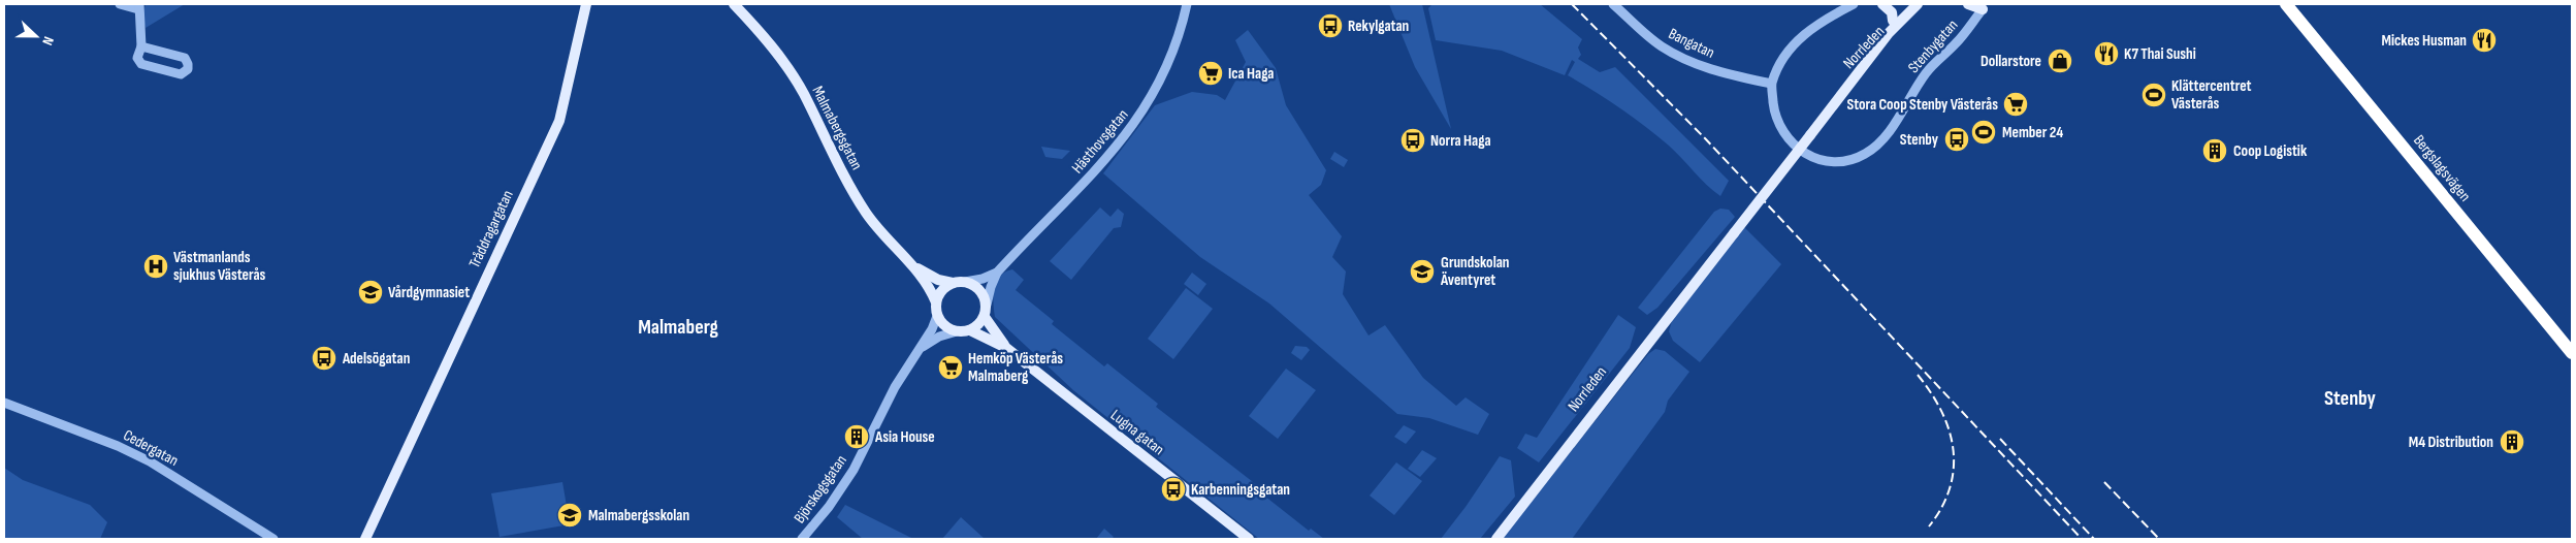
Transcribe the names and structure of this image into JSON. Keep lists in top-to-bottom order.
{
  "streets": {
    "highway": ["Bergslagsvägen"],
    "main road": [
      "Norrleden",
      "Malmabergsgatan",
      "Tråddragargatan",
      "Lugna gatan"
    ],
    "street": [
      "Bangatan",
      "Stenbygatan",
      "Hästhovsgatan",
      "Cedergatan",
      "Björskogsgatan"
    ]
  },
  "crossings": [
    ["Bangatan", "Stenbygatan"],
    ["Malmabergsgatan", "Hästhovsgatan"],
    ["Malmabergsgatan", "Lugna gatan"],
    ["Malmabergsgatan", "Björskogsgatan"],
    ["Hästhovsgatan", "Lugna gatan"],
    ["Hästhovsgatan", "Björskogsgatan"],
    ["Lugna gatan", "Björskogsgatan"]
  ],
  "districts": ["Malmaberg", "Stenby"],
  "places": {
    "bus stop": [
      "Rekylgatan",
      "Stenby",
      "Norra Haga",
      "Adelsögatan",
      "Karbenningsgatan"
    ],
    "restaurant": ["Mickes Husman", "K7 Thai Sushi"],
    "shop": ["Dollarstore"],
    "supermarket": ["Ica Haga", "Stora Coop Stenby Västerås", "Hemköp Västerås Malmaberg"],
    "sports": ["Klättercentret Västerås", "Member 24"],
    "building": ["Coop Logistik", "Asia House", "M4 Distribution"],
    "hospital": ["Västmanlands sjukhus Västerås"],
    "school or university": ["Grundskolan Äventyret", "Vårdgymnasiet", "Malmabergsskolan"]
  },
  "north": "right"
}
